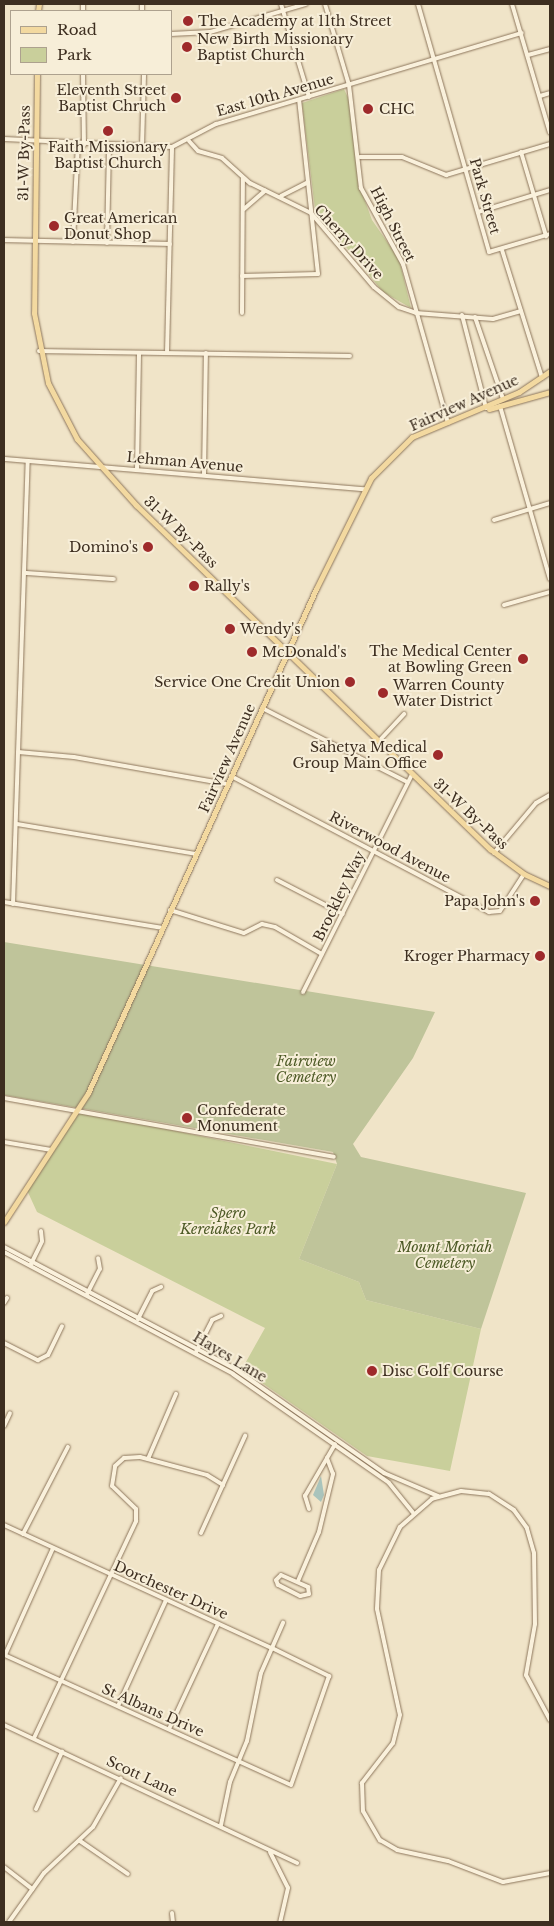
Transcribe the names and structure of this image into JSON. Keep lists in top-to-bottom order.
{
  "streets": {
    "main road": ["31-W By-Pass", "Fairview Avenue"],
    "street": [
      "East 10th Avenue",
      "Park Street",
      "High Street",
      "Cherry Drive",
      "Lehman Avenue",
      "Riverwood Avenue",
      "Brockley Way",
      "Hayes Lane",
      "Dorchester Drive",
      "St Albans Drive",
      "Scott Lane"
    ]
  },
  "crossings": [
    ["East 10th Avenue", "31-W By-Pass"],
    ["East 10th Avenue", "Park Street"],
    ["East 10th Avenue", "High Street"],
    ["East 10th Avenue", "Cherry Drive"],
    ["31-W By-Pass", "Fairview Avenue"],
    ["31-W By-Pass", "Lehman Avenue"],
    ["31-W By-Pass", "Riverwood Avenue"],
    ["31-W By-Pass", "Brockley Way"],
    ["Park Street", "Fairview Avenue"],
    ["High Street", "Cherry Drive"],
    ["High Street", "Fairview Avenue"],
    ["Fairview Avenue", "Lehman Avenue"],
    ["Fairview Avenue", "Riverwood Avenue"],
    ["Riverwood Avenue", "Brockley Way"],
    ["Dorchester Drive", "St Albans Drive"]
  ],
  "parks": ["Fairview Cemetery", "Spero Kereiakes Park", "Mount Moriah Cemetery"],
  "places": [
    "The Academy at 11th Street",
    "New Birth Missionary Baptist Church",
    "Eleventh Street Baptist Chruch",
    "CHC",
    "Faith Missionary Baptist Church",
    "Great American Donut Shop",
    "Domino's",
    "Rally's",
    "Wendy's",
    "McDonald's",
    "The Medical Center at Bowling Green",
    "Service One Credit Union",
    "Warren County Water District",
    "Sahetya Medical Group Main Office",
    "Papa John's",
    "Kroger Pharmacy",
    "Confederate Monument",
    "Disc Golf Course"
  ],
  "legend": ["Road", "Park"]
}
